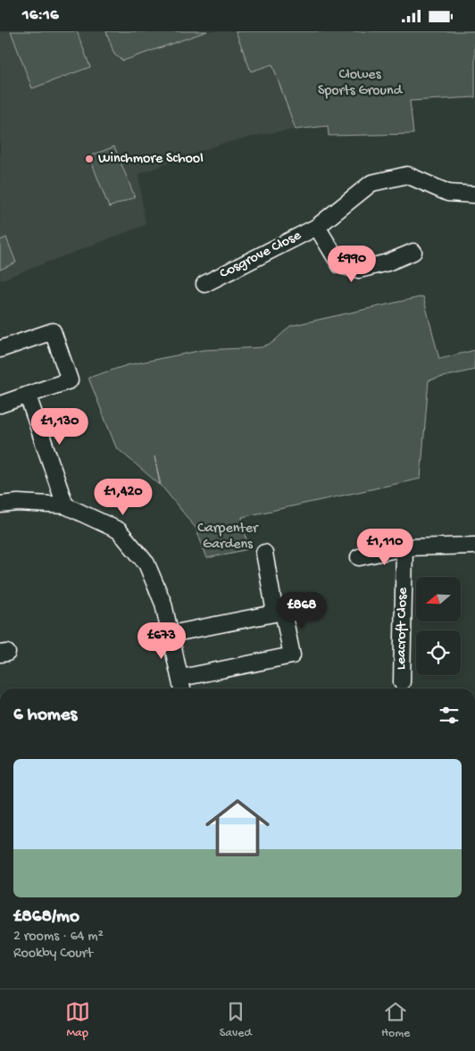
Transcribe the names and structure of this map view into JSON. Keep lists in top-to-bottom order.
{
  "streets": {
    "street": ["Cosgrove Close", "Leacroft Close"]
  },
  "parks": ["Clowes Sports Ground", "Carpenter Gardens"],
  "places": ["Winchmore School"],
  "north": "left",
  "page": {
    "status": "16:16",
    "price": [
      "£990",
      "£1,130",
      "£1,420",
      "£1,110",
      "£868",
      "£673"
    ],
    "heading": "6 homes",
    "list": [
      {
        "name": "£868/mo",
        "note": "2 rooms · 64 m² · Rookby Court"
      }
    ],
    "tabs": ["Map", "Saved", "Home"]
  }
}
